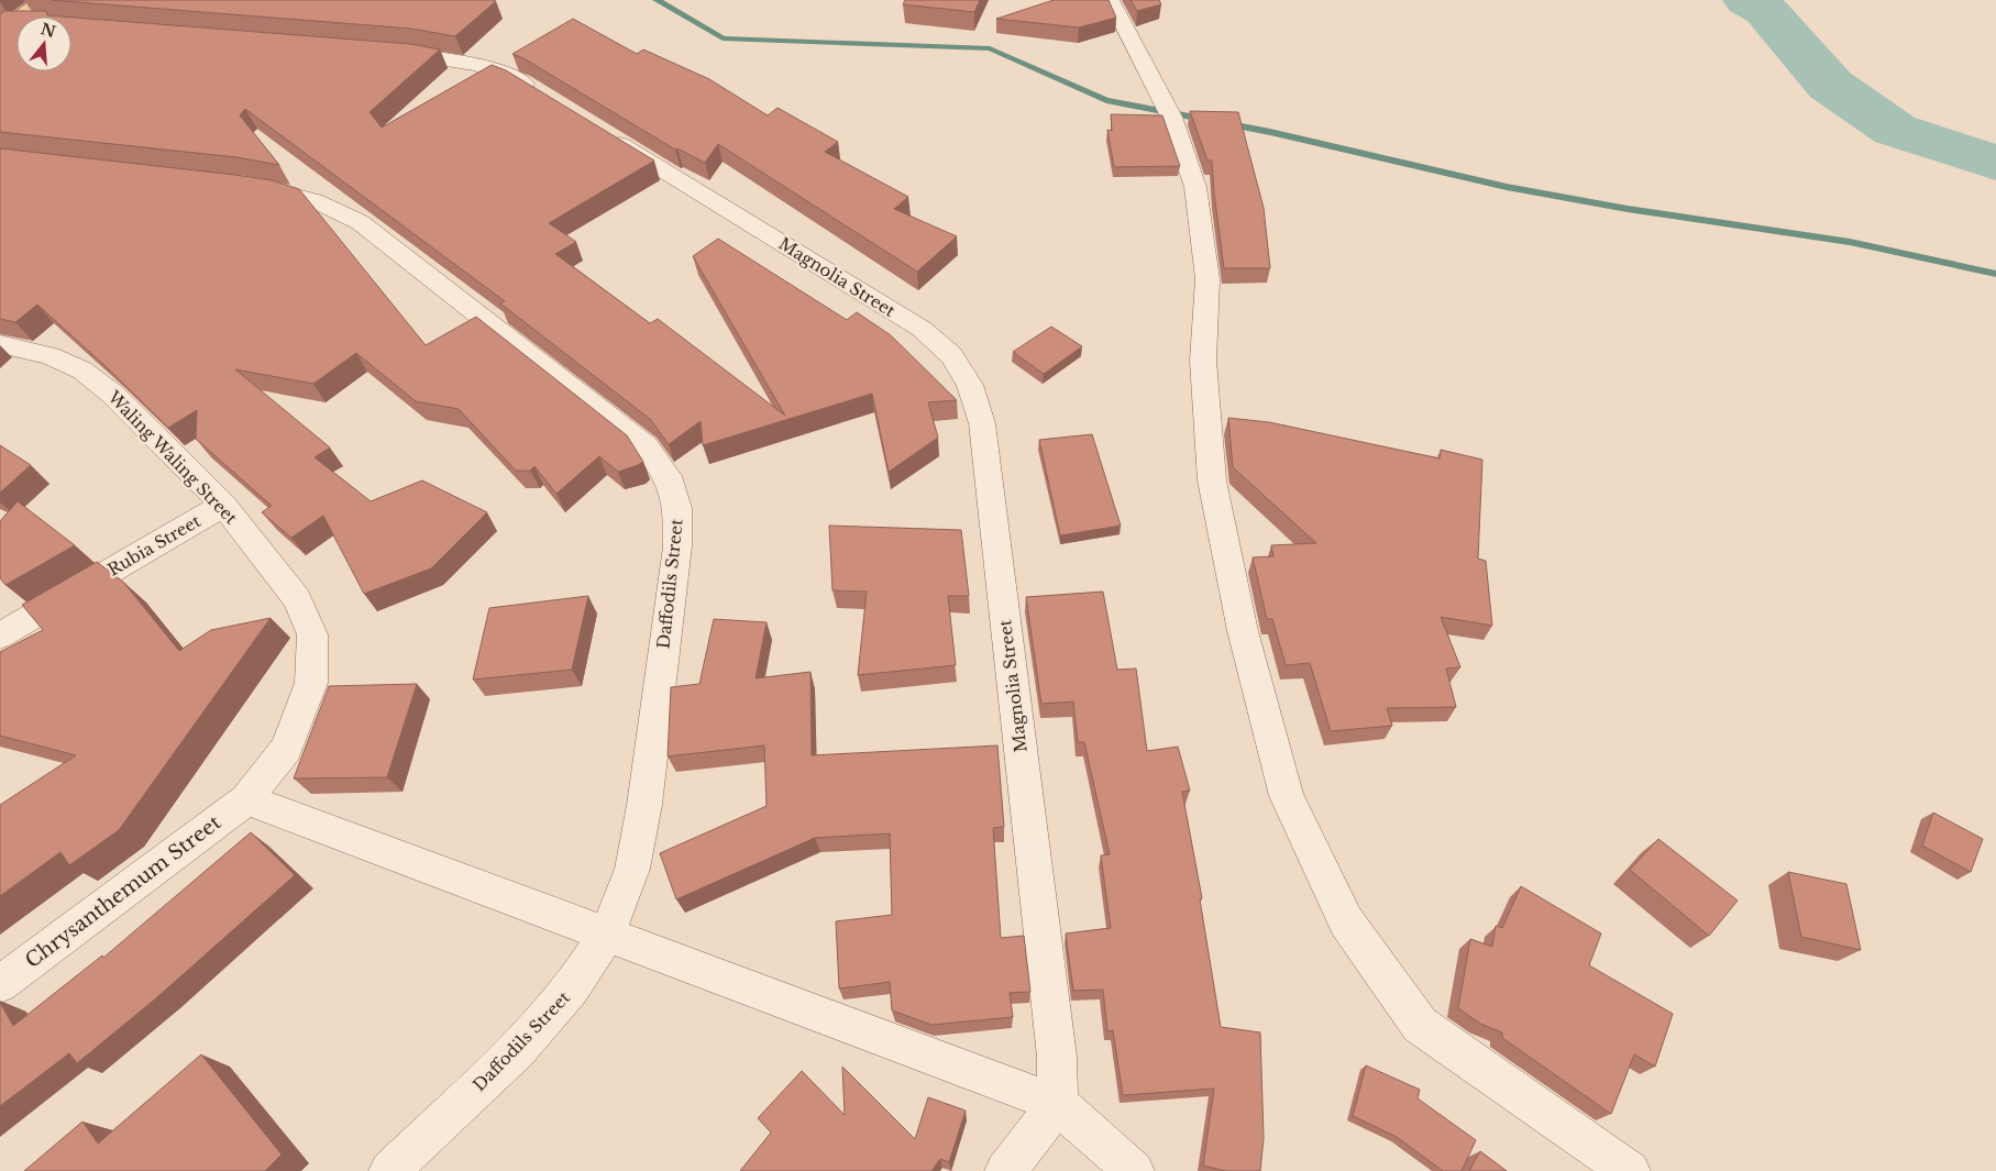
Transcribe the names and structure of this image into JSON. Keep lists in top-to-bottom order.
{
  "streets": {
    "street": [
      "Magnolia Street",
      "Waling Waling Street",
      "Rubia Street",
      "Daffodils Street",
      "Chrysanthemum Street"
    ]
  },
  "crossings": [
    ["Waling Waling Street", "Rubia Street"],
    ["Waling Waling Street", "Chrysanthemum Street"]
  ],
  "north": "top"
}
